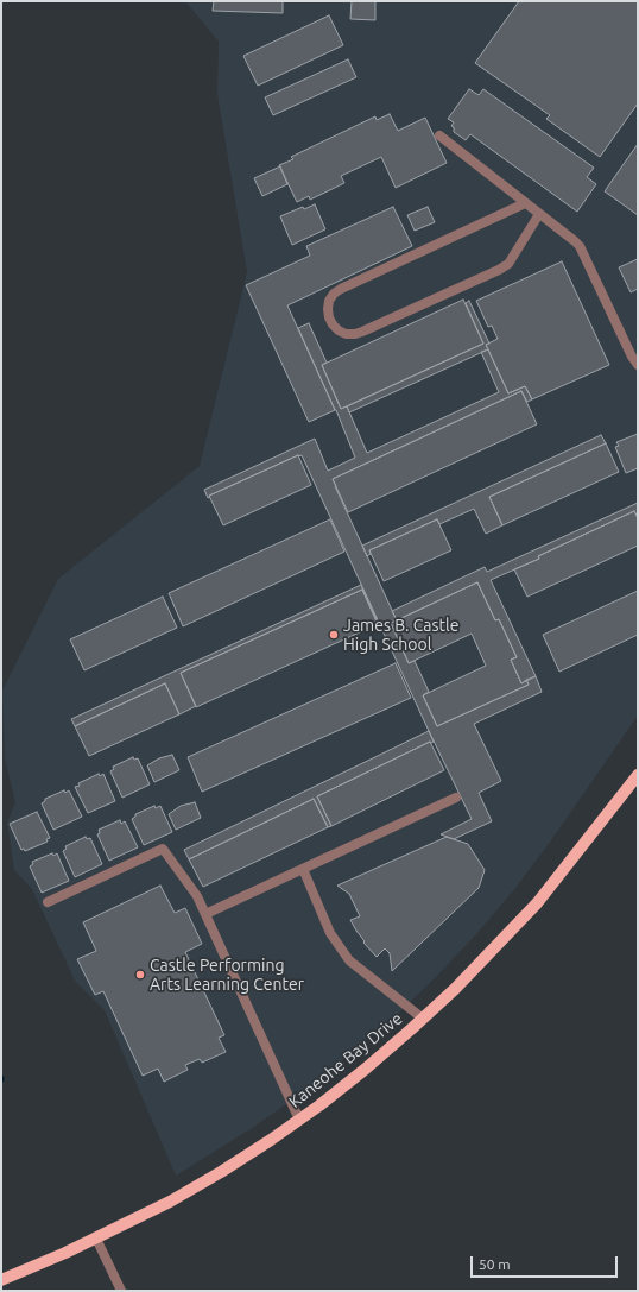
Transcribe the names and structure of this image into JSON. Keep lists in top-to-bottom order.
{
  "streets": {
    "main road": ["Kaneohe Bay Drive"]
  },
  "places": ["James B. Castle High School", "Castle Performing Arts Learning Center"],
  "scale_bar": "50 m"
}
